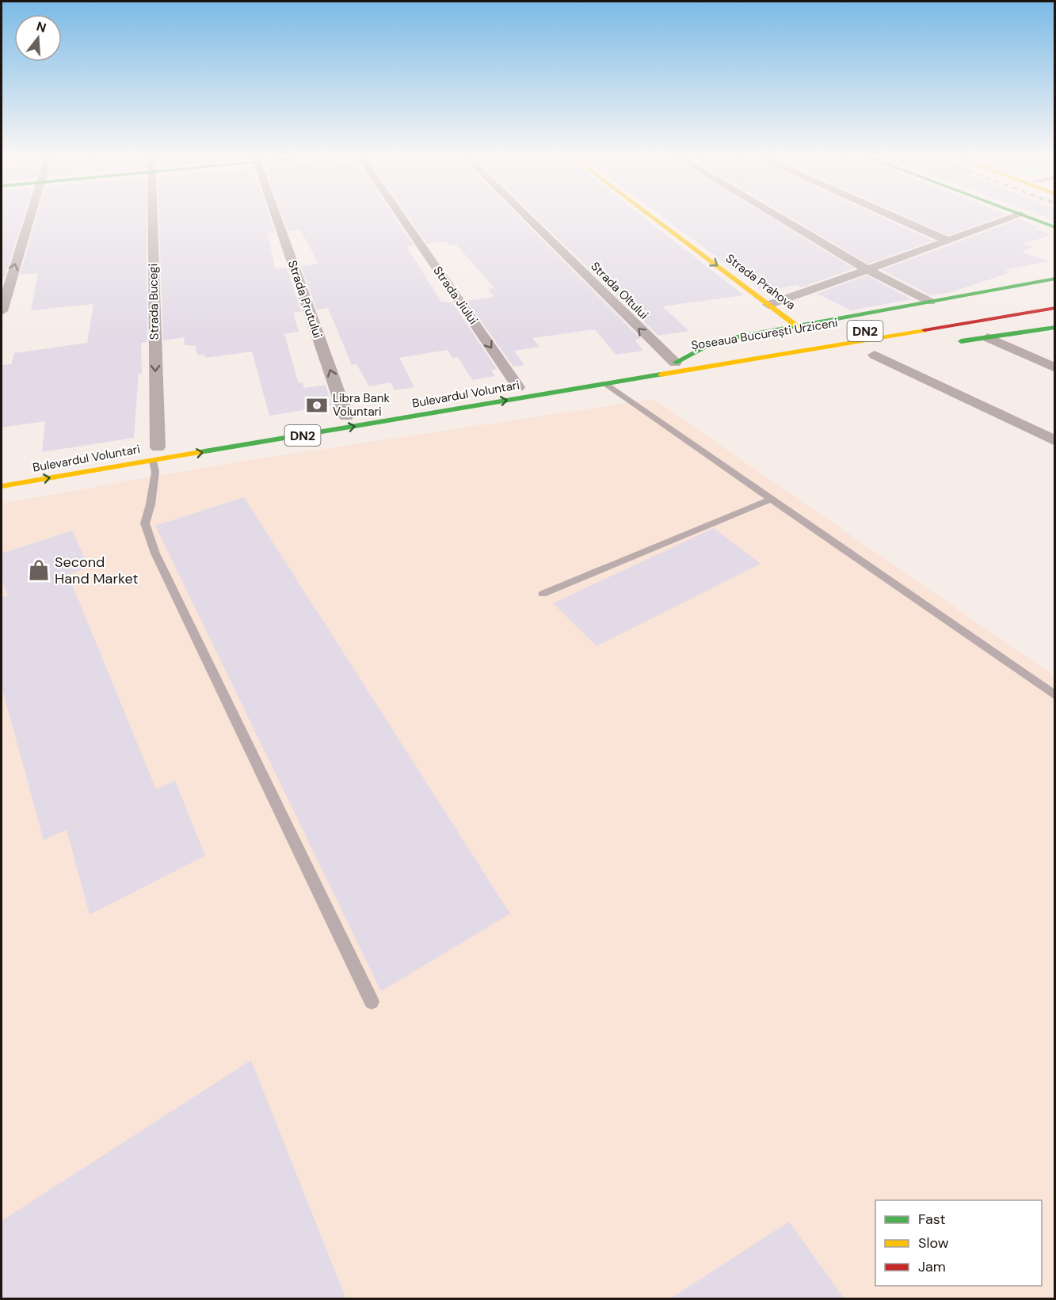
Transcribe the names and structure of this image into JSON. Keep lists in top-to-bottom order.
{
  "streets": {
    "main road": [
      "Strada Prahova",
      "DN2",
      "Șoseaua București Urziceni",
      "Bulevardul Voluntari"
    ],
    "street": [
      "Strada Oltului",
      "Strada Jiului",
      "Strada Prutului",
      "Strada Bucegi"
    ]
  },
  "crossings": [
    ["Strada Oltului", "Șoseaua București Urziceni"],
    ["Strada Oltului", "Bulevardul Voluntari"],
    ["Strada Jiului", "Bulevardul Voluntari"],
    ["Strada Prutului", "Bulevardul Voluntari"],
    ["Strada Bucegi", "Bulevardul Voluntari"],
    ["Șoseaua București Urziceni", "Bulevardul Voluntari"]
  ],
  "one_way": [
    "Strada Prahova",
    "Strada Oltului",
    "Strada Jiului",
    "Strada Prutului"
  ],
  "places": {
    "bank": ["Libra Bank Voluntari"],
    "shop": ["Second Hand Market"]
  },
  "legend": ["Fast", "Slow", "Jam"],
  "north": "top"
}
